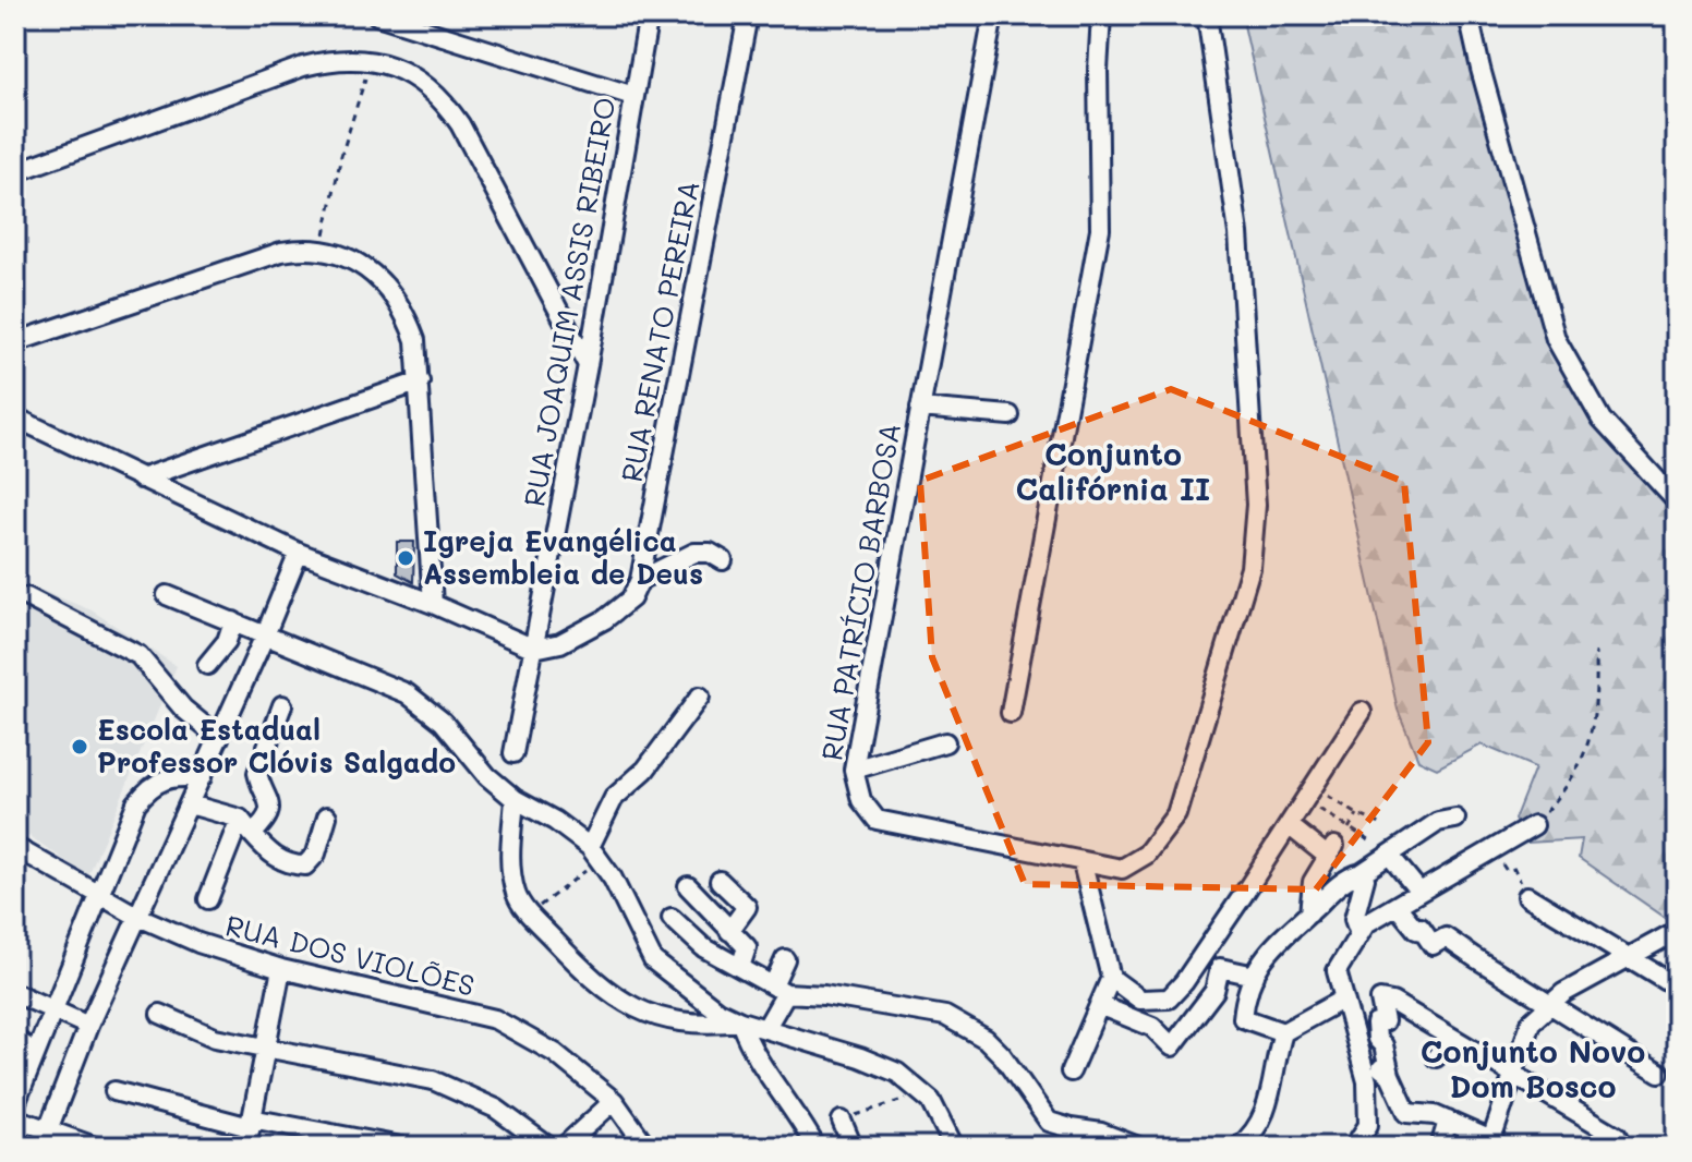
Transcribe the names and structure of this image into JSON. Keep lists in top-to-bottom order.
{
  "streets": {
    "street": [
      "RUA JOAQUIM ASSIS RIBEIRO",
      "RUA RENATO PEREIRA",
      "RUA PATRÍCIO BARBOSA",
      "RUA DOS VIOLÕES"
    ]
  },
  "crossings": [
    ["RUA JOAQUIM ASSIS RIBEIRO", "RUA RENATO PEREIRA"]
  ],
  "districts": ["Conjunto Califórnia II", "Conjunto Novo Dom Bosco"],
  "places": ["Igreja Evangélica Assembleia de Deus", "Escola Estadual Professor Clóvis Salgado"]
}
